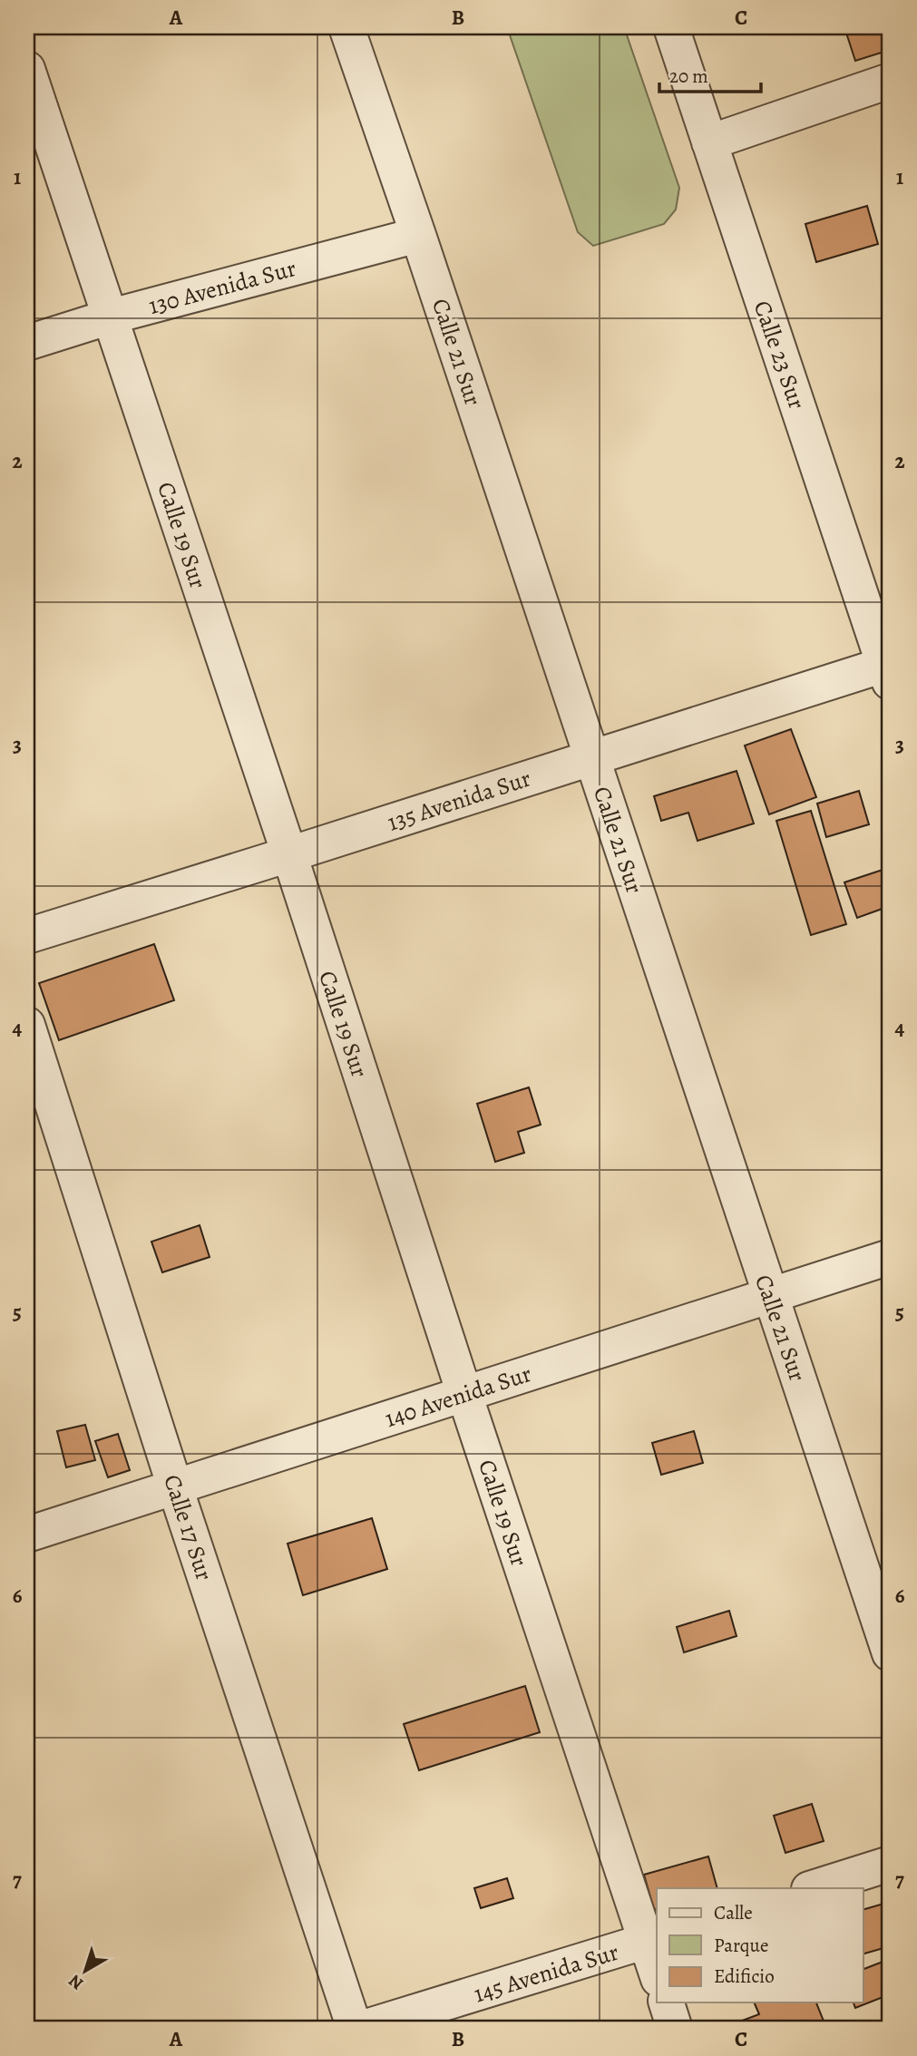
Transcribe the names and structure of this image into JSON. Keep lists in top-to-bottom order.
{
  "streets": {
    "street": [
      "130 Avenida Sur",
      "Calle 21 Sur",
      "Calle 23 Sur",
      "Calle 19 Sur",
      "135 Avenida Sur",
      "140 Avenida Sur",
      "Calle 17 Sur",
      "145 Avenida Sur"
    ]
  },
  "crossings": [
    ["130 Avenida Sur", "Calle 21 Sur"],
    ["130 Avenida Sur", "Calle 19 Sur"],
    ["Calle 21 Sur", "135 Avenida Sur"],
    ["Calle 21 Sur", "140 Avenida Sur"],
    ["Calle 23 Sur", "135 Avenida Sur"],
    ["Calle 19 Sur", "135 Avenida Sur"],
    ["Calle 19 Sur", "140 Avenida Sur"],
    ["Calle 19 Sur", "145 Avenida Sur"],
    ["140 Avenida Sur", "Calle 17 Sur"]
  ],
  "legend": ["Calle", "Parque", "Edificio"],
  "scale_bar": "20 m",
  "north": "bottom left",
  "grid": {
    "columns": ["A", "B", "C"],
    "rows": [
      "1",
      "2",
      "3",
      "4",
      "5",
      "6",
      "7"
    ]
  }
}
